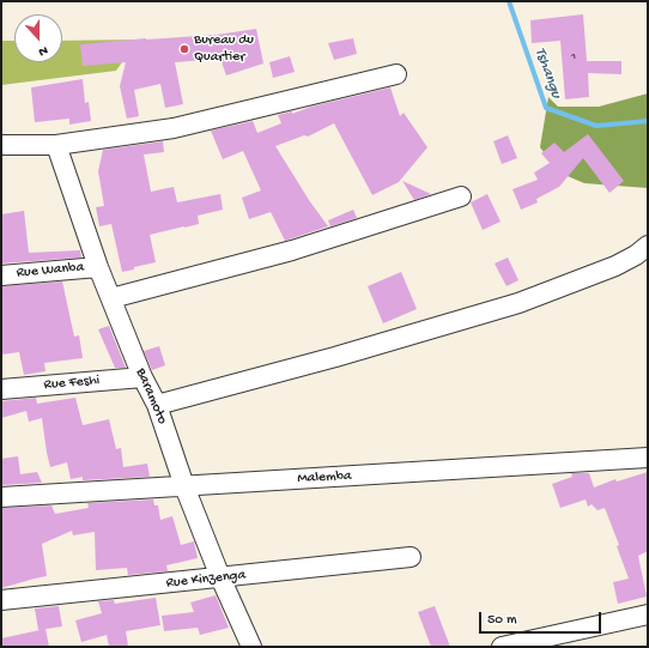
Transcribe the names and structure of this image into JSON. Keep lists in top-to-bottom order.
{
  "streets": {
    "street": [
      "Rue Wanba",
      "Rue Feshi",
      "Baramoto",
      "Malemba",
      "Rue Kinzenga"
    ]
  },
  "crossings": [
    ["Rue Wanba", "Baramoto"],
    ["Rue Feshi", "Baramoto"],
    ["Baramoto", "Malemba"],
    ["Baramoto", "Rue Kinzenga"]
  ],
  "water": ["Tshangu"],
  "places": ["Bureau du Quartier"],
  "house_numbers": ["1"],
  "scale_bar": "50 m",
  "north": "bottom"
}
